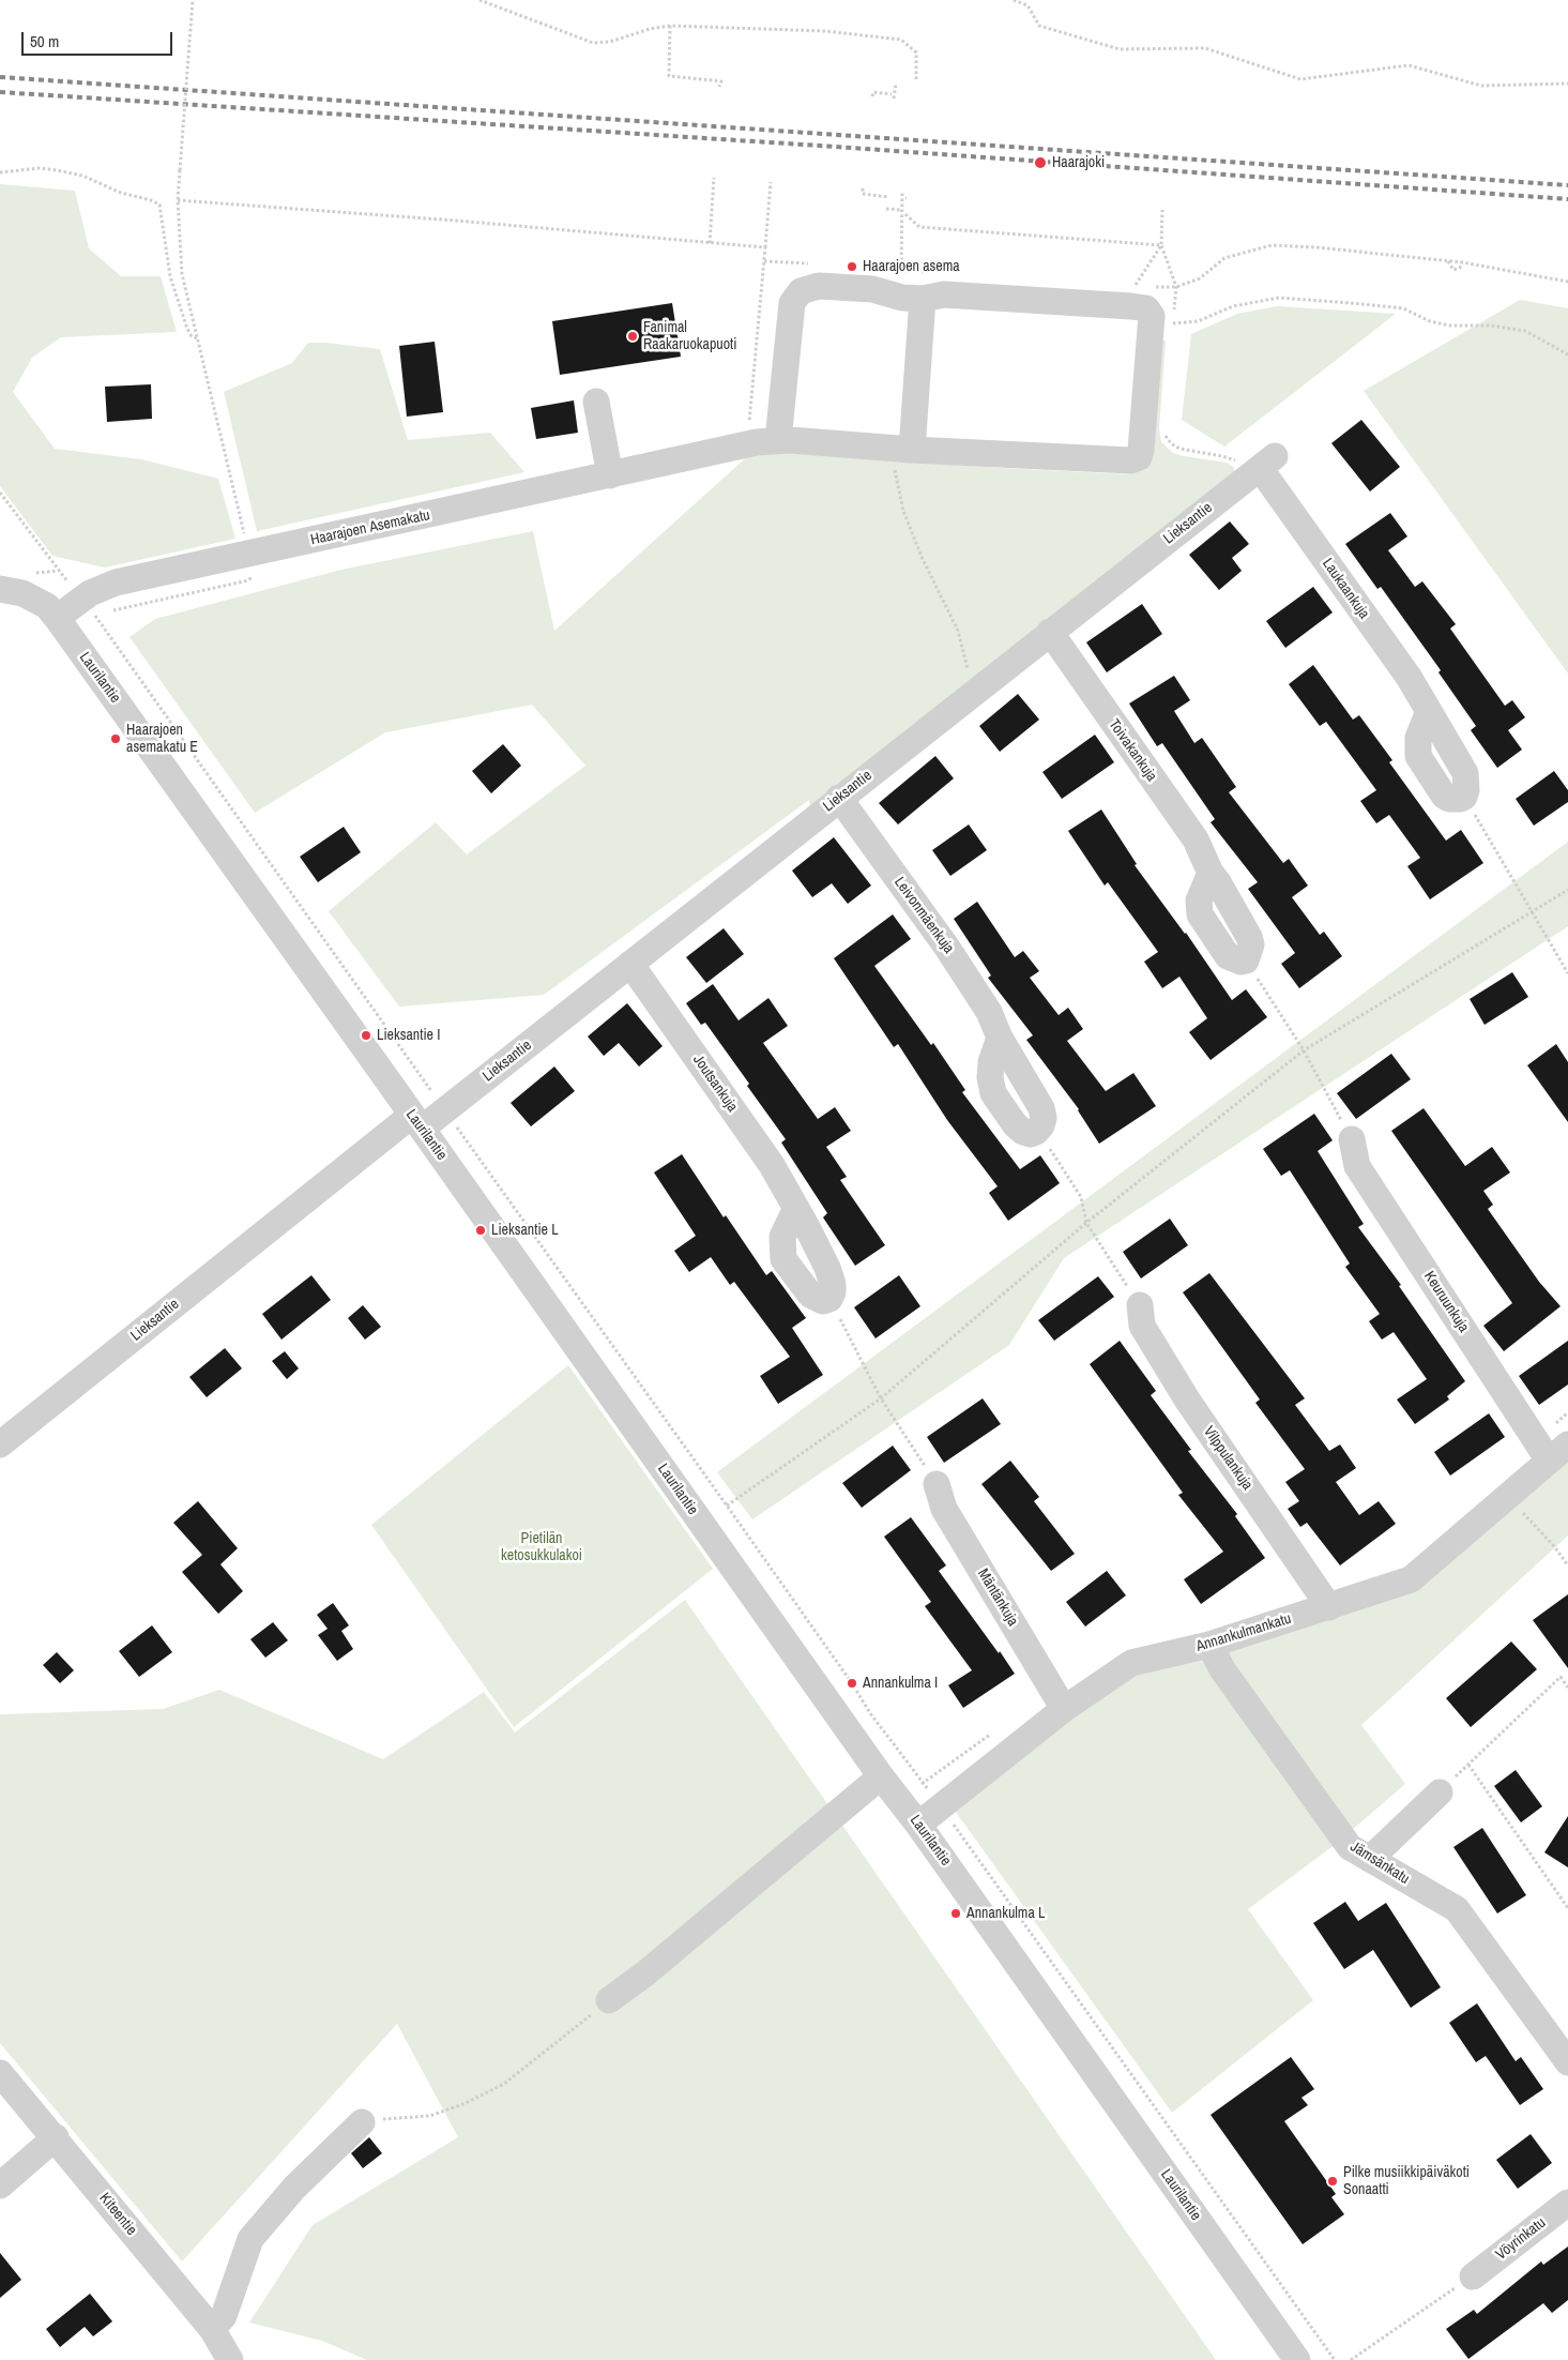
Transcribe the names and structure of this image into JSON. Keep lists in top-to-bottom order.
{
  "streets": {
    "street": [
      "Lieksantie",
      "Haarajoen Asemakatu",
      "Laukaankuja",
      "Laurilantie",
      "Toivakankuja",
      "Leivonmäenkuja",
      "Joutsankuja",
      "Keuruunkuja",
      "Vilppulankuja",
      "Mäntänkuja",
      "Annankulmankatu",
      "Jämsänkatu",
      "Kiteentie",
      "Vöyrinkatu"
    ]
  },
  "crossings": [
    ["Lieksantie", "Laukaankuja"],
    ["Lieksantie", "Laurilantie"],
    ["Lieksantie", "Toivakankuja"],
    ["Lieksantie", "Leivonmäenkuja"],
    ["Lieksantie", "Joutsankuja"],
    ["Haarajoen Asemakatu", "Laurilantie"],
    ["Laurilantie", "Annankulmankatu"],
    ["Keuruunkuja", "Annankulmankatu"],
    ["Vilppulankuja", "Annankulmankatu"],
    ["Mäntänkuja", "Annankulmankatu"],
    ["Annankulmankatu", "Jämsänkatu"]
  ],
  "parks": ["Pietilän ketosukkulakoi"],
  "places": [
    "Haarajoki",
    "Haarajoen asema",
    "Fanimal Raakaruokapuoti",
    "Haarajoen asemakatu E",
    "Lieksantie I",
    "Lieksantie L",
    "Annankulma I",
    "Annankulma L",
    "Pilke musiikkipäiväkoti Sonaatti"
  ],
  "scale_bar": "50 m"
}
